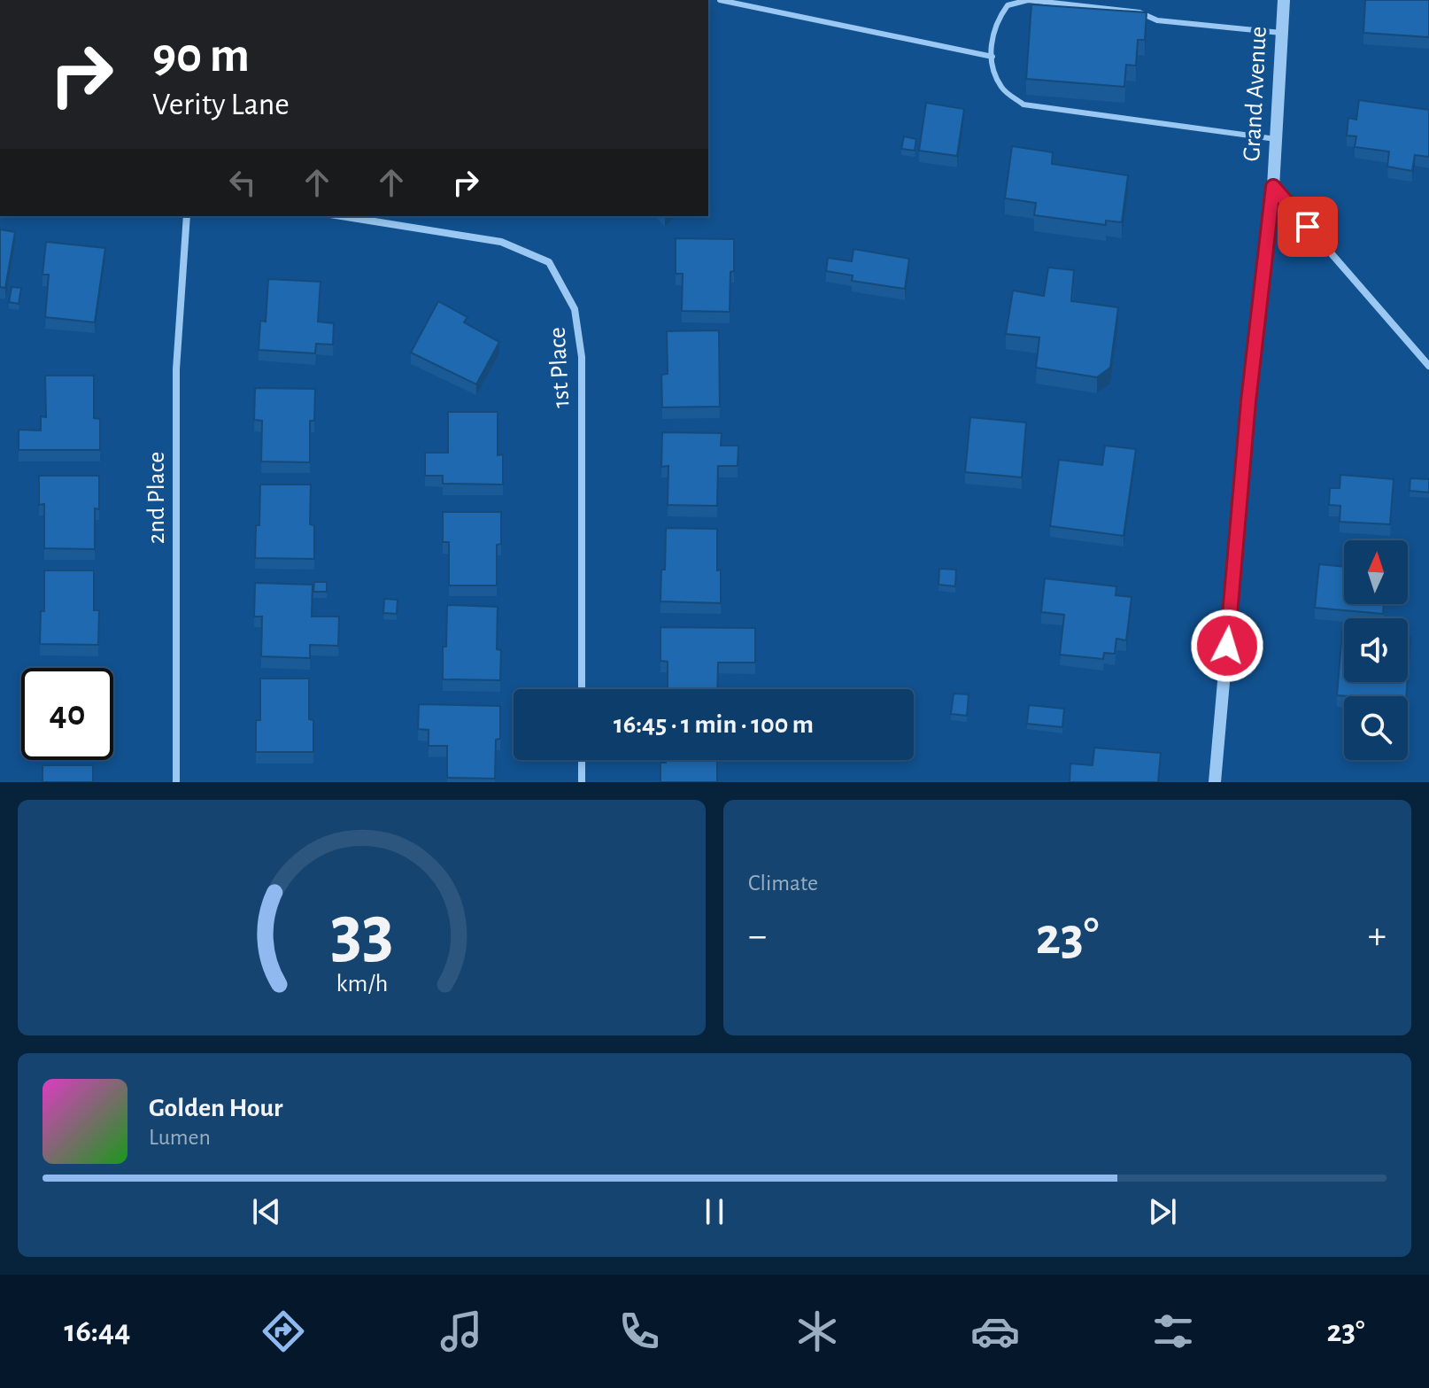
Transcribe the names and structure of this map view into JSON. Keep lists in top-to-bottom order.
{
  "streets": {
    "street": ["Grand Avenue", "1st Place", "2nd Place"]
  },
  "north": "top",
  "page": {
    "turn": ["90 m", "Verity Lane"],
    "limit": "40",
    "trip": "16:45 · 1 min · 100 m",
    "tile": "Climate",
    "heat": ["−", "23°", "+"],
    "song": ["Golden Hour", "Lumen"],
    "tabs": ["16:44", "23°"],
    "gauge": ["33", "km/h"]
  }
}
